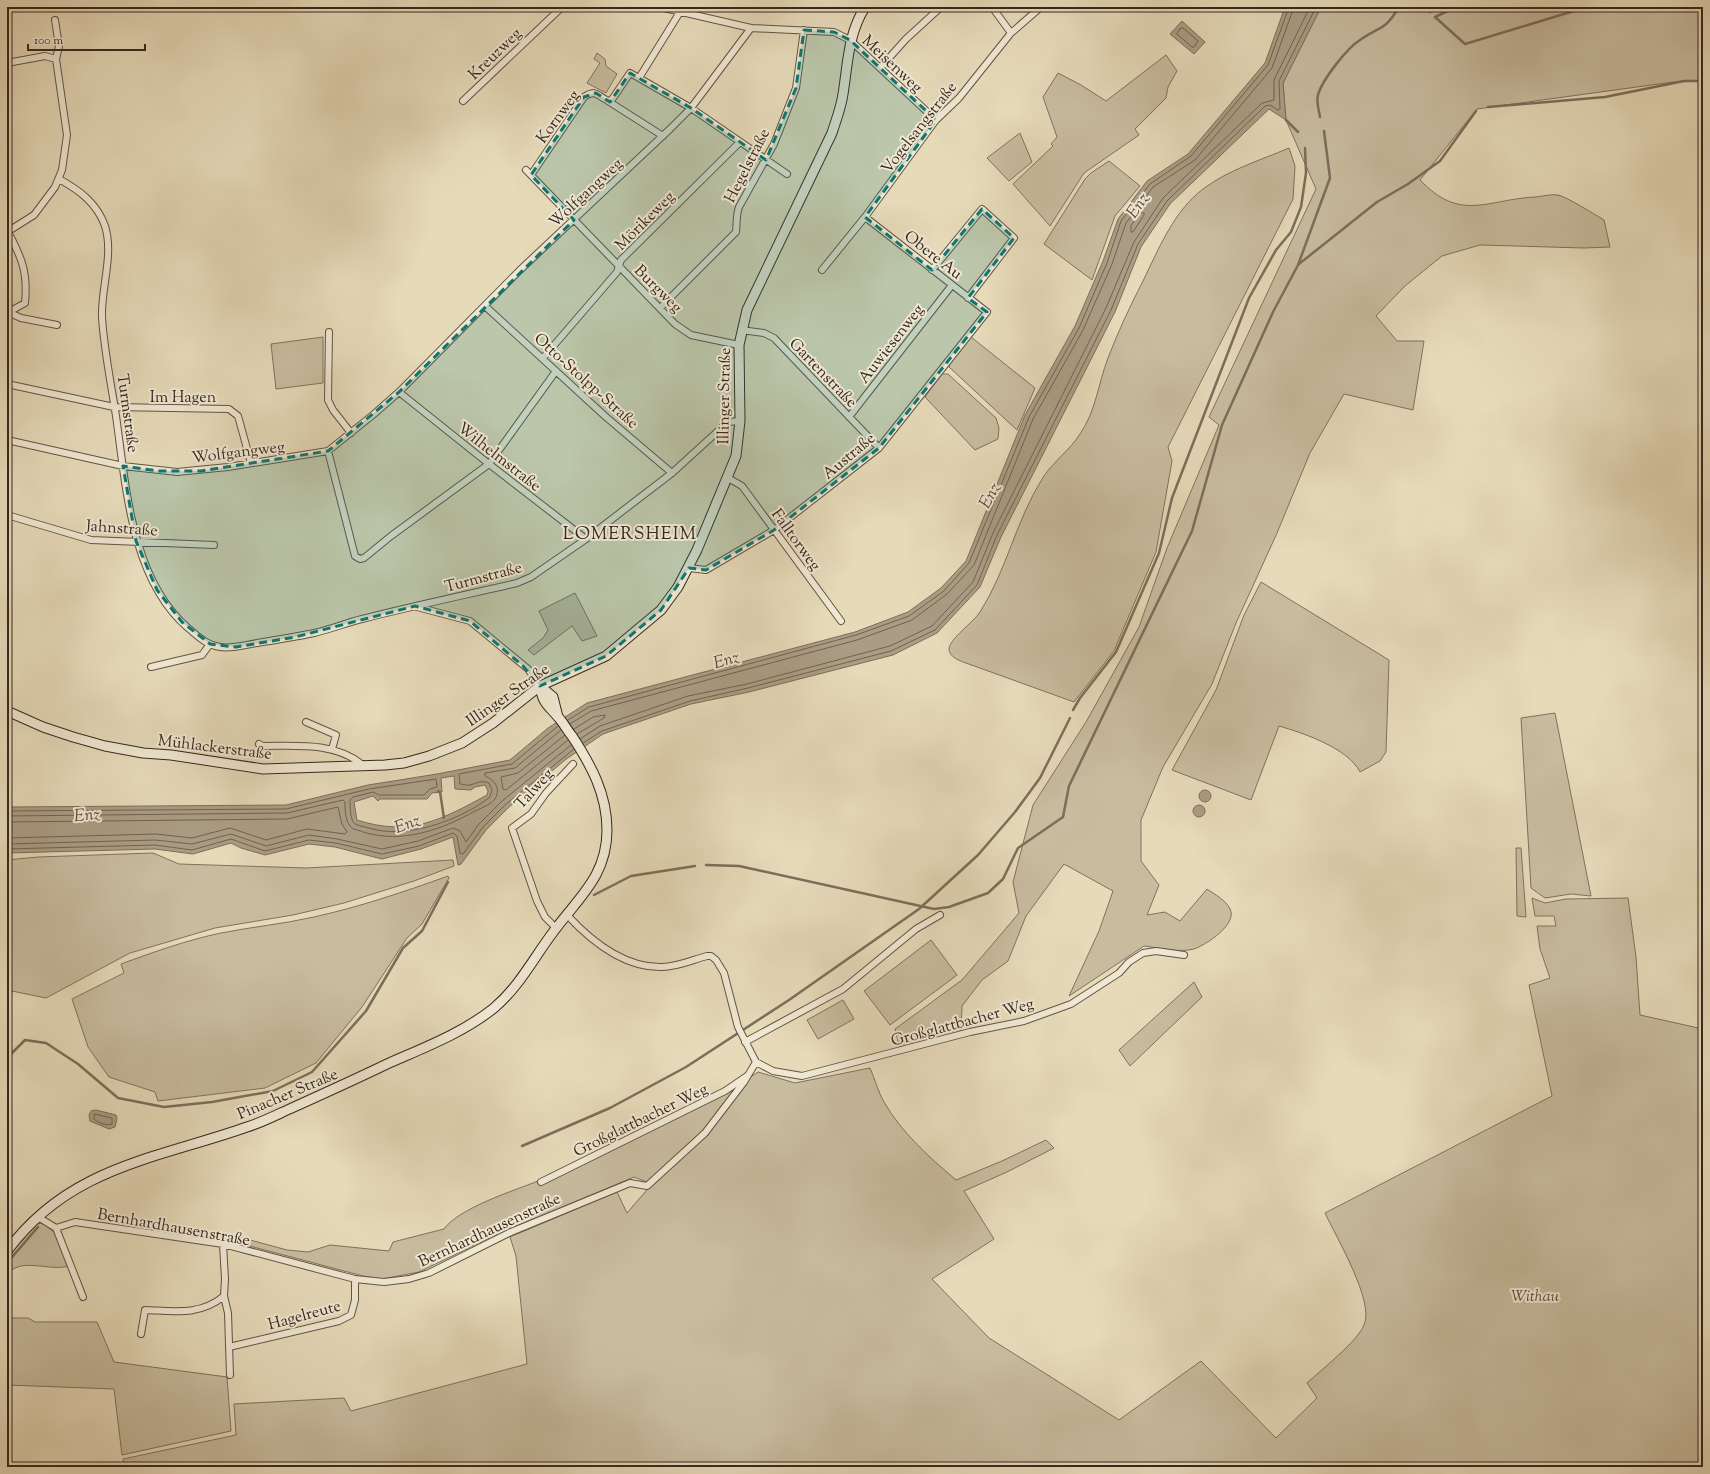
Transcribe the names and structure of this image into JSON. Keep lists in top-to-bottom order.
{
  "streets": {
    "street": [
      "Kreuzweg",
      "Meisenweg",
      "Kornweg",
      "Vogelsangstraße",
      "Hegelstraße",
      "Wolfgangweg",
      "Mörikeweg",
      "Obere Au",
      "Burgweg",
      "Auwiesenweg",
      "Gartenstraße",
      "Otto-Stolpp-Straße",
      "Im Hagen",
      "Illinger Straße",
      "Turmstraße",
      "Austraße",
      "Wilhelmstraße",
      "Jahnstraße",
      "Falltorweg",
      "Mühlackerstraße",
      "Talweg",
      "Großglattbacher Weg",
      "Pinacher Straße",
      "Bernhardhausenstraße",
      "Hagelreute"
    ]
  },
  "crossings": [
    ["Meisenweg", "Vogelsangstraße"],
    ["Meisenweg", "Illinger Straße"],
    ["Kornweg", "Burgweg"],
    ["Vogelsangstraße", "Obere Au"],
    ["Hegelstraße", "Burgweg"],
    ["Wolfgangweg", "Burgweg"],
    ["Wolfgangweg", "Otto-Stolpp-Straße"],
    ["Wolfgangweg", "Im Hagen"],
    ["Wolfgangweg", "Turmstraße"],
    ["Wolfgangweg", "Wilhelmstraße"],
    ["Mörikeweg", "Burgweg"],
    ["Mörikeweg", "Otto-Stolpp-Straße"],
    ["Obere Au", "Auwiesenweg"],
    ["Obere Au", "Austraße"],
    ["Burgweg", "Illinger Straße"],
    ["Auwiesenweg", "Gartenstraße"],
    ["Gartenstraße", "Illinger Straße"],
    ["Gartenstraße", "Austraße"],
    ["Otto-Stolpp-Straße", "Turmstraße"],
    ["Im Hagen", "Turmstraße"],
    ["Illinger Straße", "Turmstraße"],
    ["Illinger Straße", "Austraße"],
    ["Illinger Straße", "Falltorweg"],
    ["Illinger Straße", "Mühlackerstraße"],
    ["Illinger Straße", "Pinacher Straße"],
    ["Turmstraße", "Wilhelmstraße"],
    ["Turmstraße", "Jahnstraße"],
    ["Austraße", "Falltorweg"],
    ["Talweg", "Pinacher Straße"],
    ["Großglattbacher Weg", "Bernhardhausenstraße"],
    ["Bernhardhausenstraße", "Hagelreute"]
  ],
  "districts": ["LOMERSHEIM"],
  "water": ["Enz"],
  "parks": ["Withau"],
  "scale_bar": "100 m"
}
